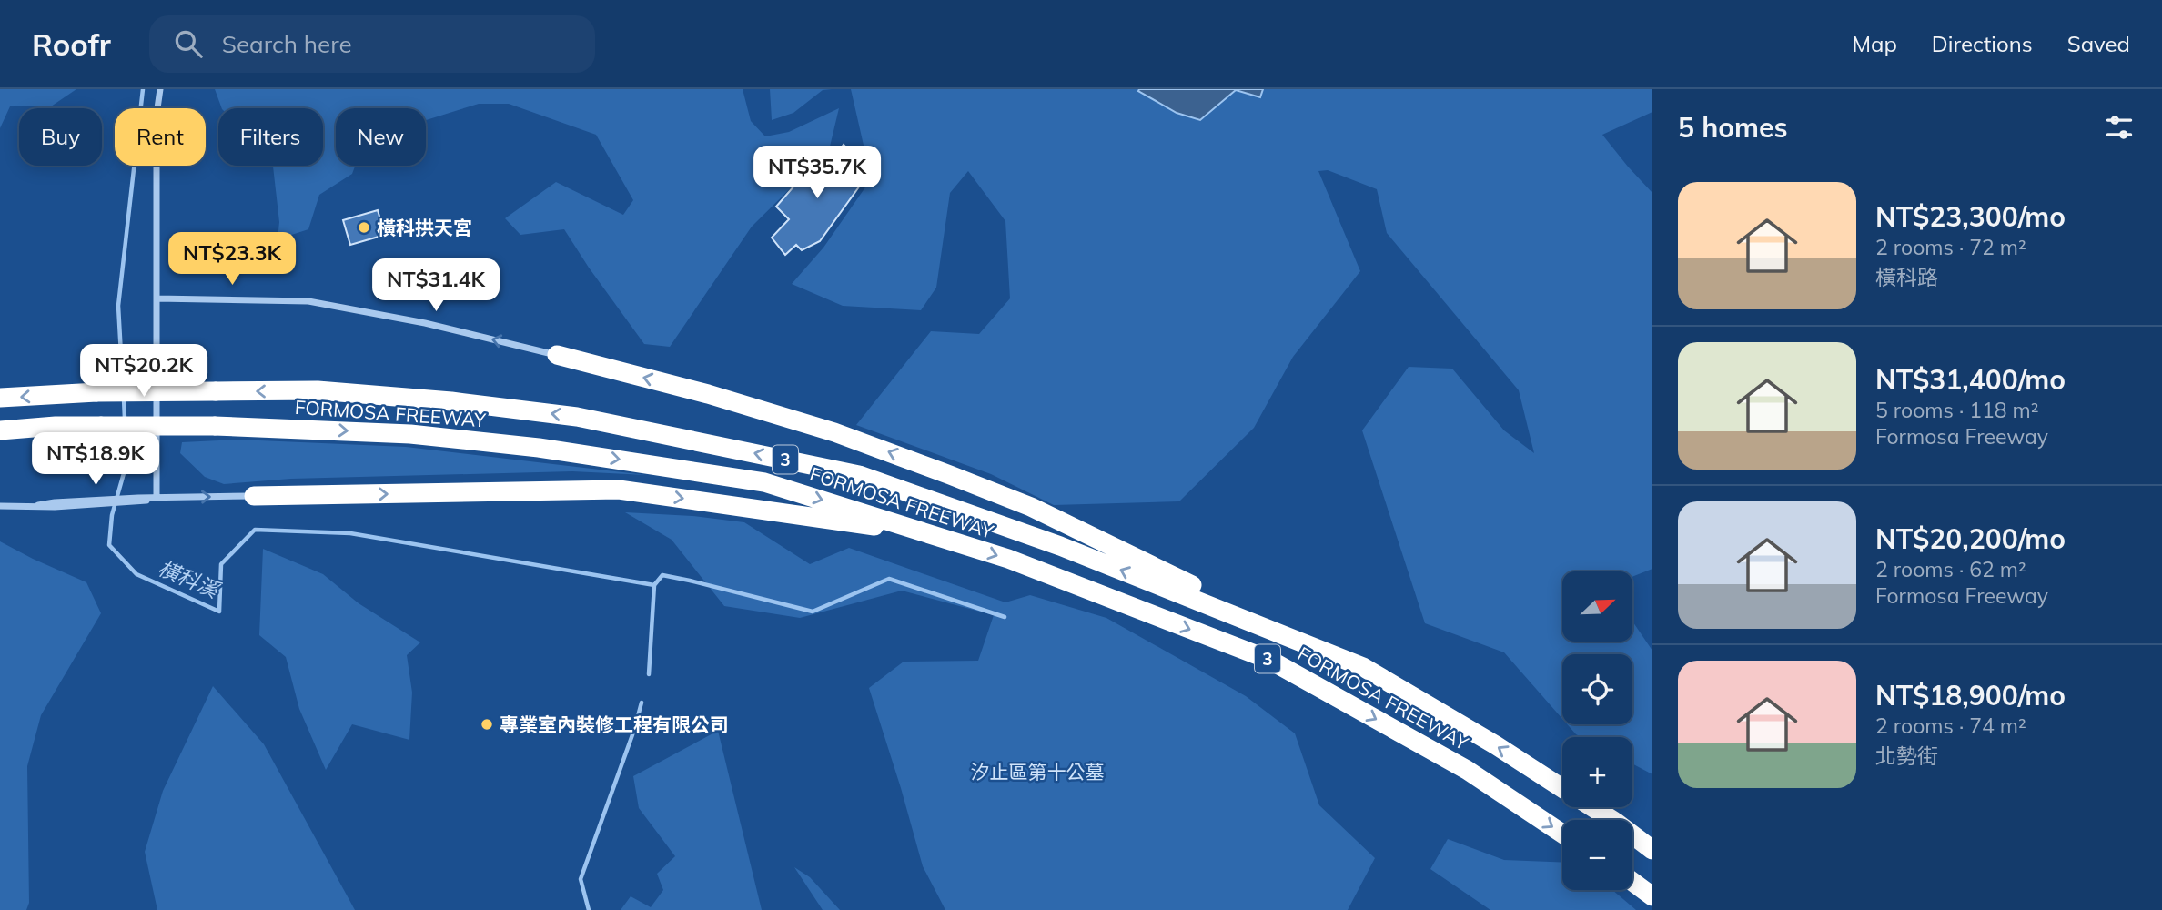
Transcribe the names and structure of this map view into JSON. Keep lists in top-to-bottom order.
{
  "streets": {
    "highway": ["FORMOSA FREEWAY", "3"]
  },
  "water": ["橫科溪"],
  "parks": ["汐止區第十公墓"],
  "places": ["橫科拱天宮", "專業室內裝修工程有限公司"],
  "north": "top right",
  "page": {
    "header": "Roofr",
    "search": "Search here",
    "nav": ["Map", "Directions", "Saved"],
    "heading": "5 homes",
    "chip": [
      "Buy",
      "Rent",
      "Filters",
      "New"
    ],
    "price": [
      "NT$35.7K",
      "NT$23.3K",
      "NT$31.4K",
      "NT$20.2K",
      "NT$18.9K"
    ],
    "list": [
      {
        "name": "NT$23,300/mo",
        "note": "2 rooms · 72 m² · 橫科路"
      },
      {
        "name": "NT$31,400/mo",
        "note": "5 rooms · 118 m² · Formosa Freeway"
      },
      {
        "name": "NT$20,200/mo",
        "note": "2 rooms · 62 m² · Formosa Freeway"
      },
      {
        "name": "NT$18,900/mo",
        "note": "2 rooms · 74 m² · 北勢街"
      }
    ],
    "map_buttons": ["+", "−"]
  }
}
